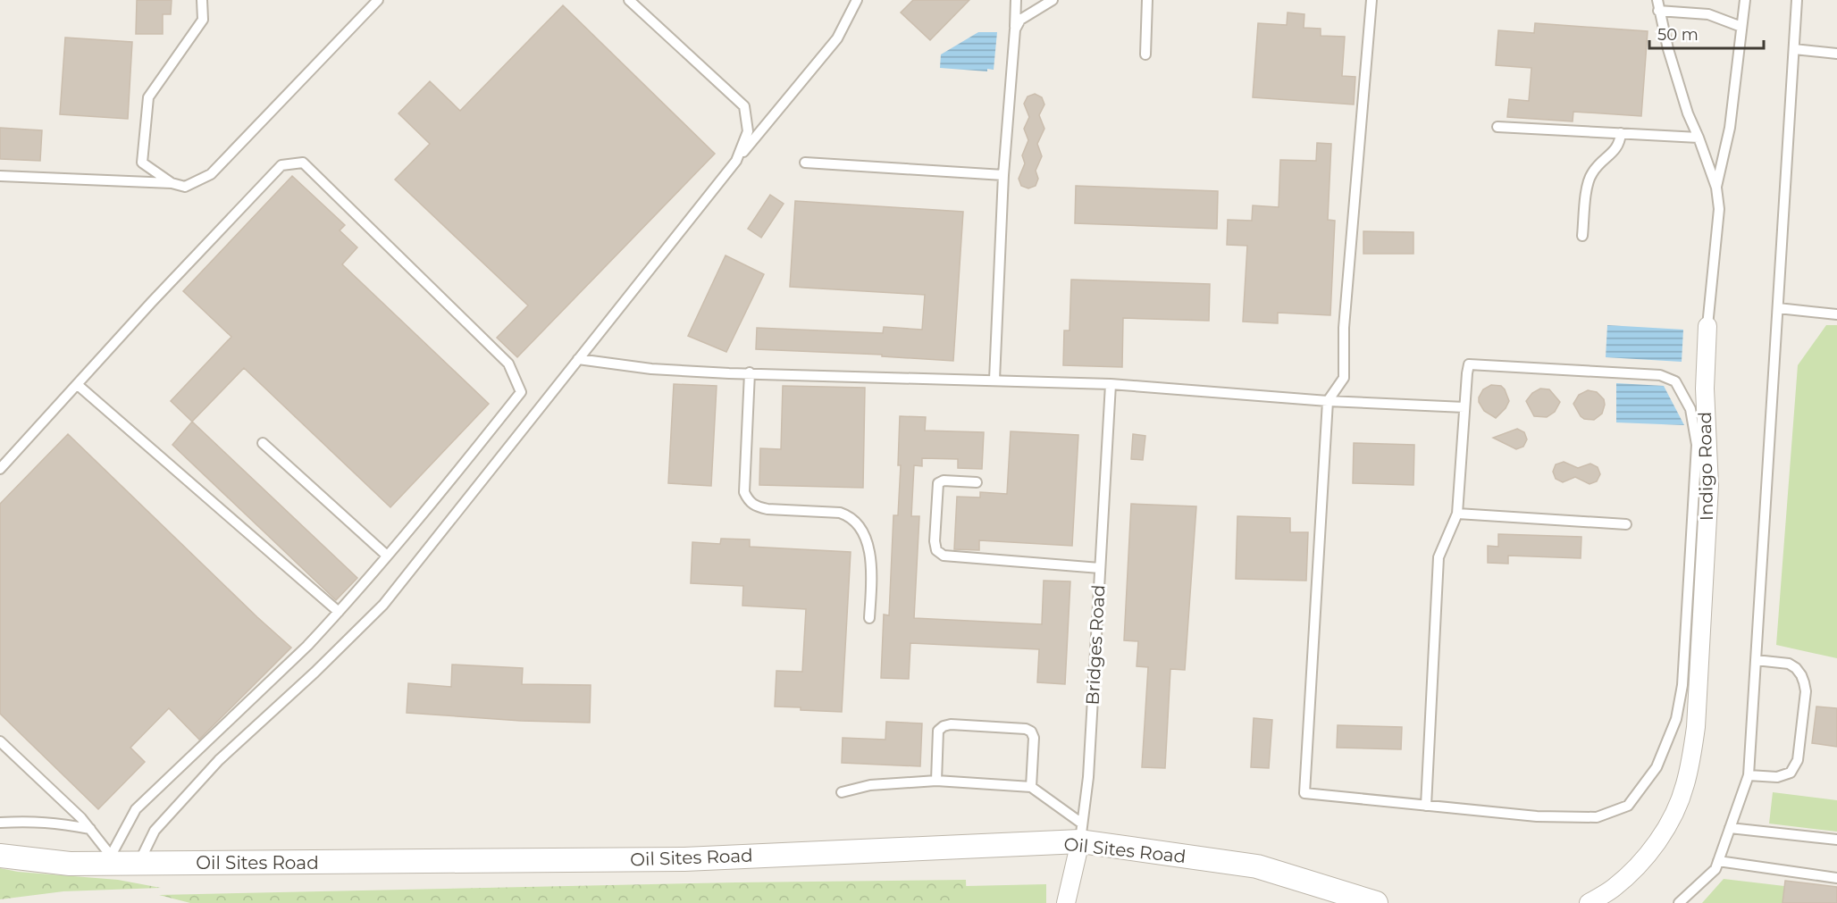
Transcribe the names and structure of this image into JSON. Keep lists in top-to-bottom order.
{
  "streets": {
    "street": ["Indigo Road", "Bridges Road", "Oil Sites Road"]
  },
  "crossings": [
    ["Bridges Road", "Oil Sites Road"]
  ],
  "scale_bar": "50 m"
}
